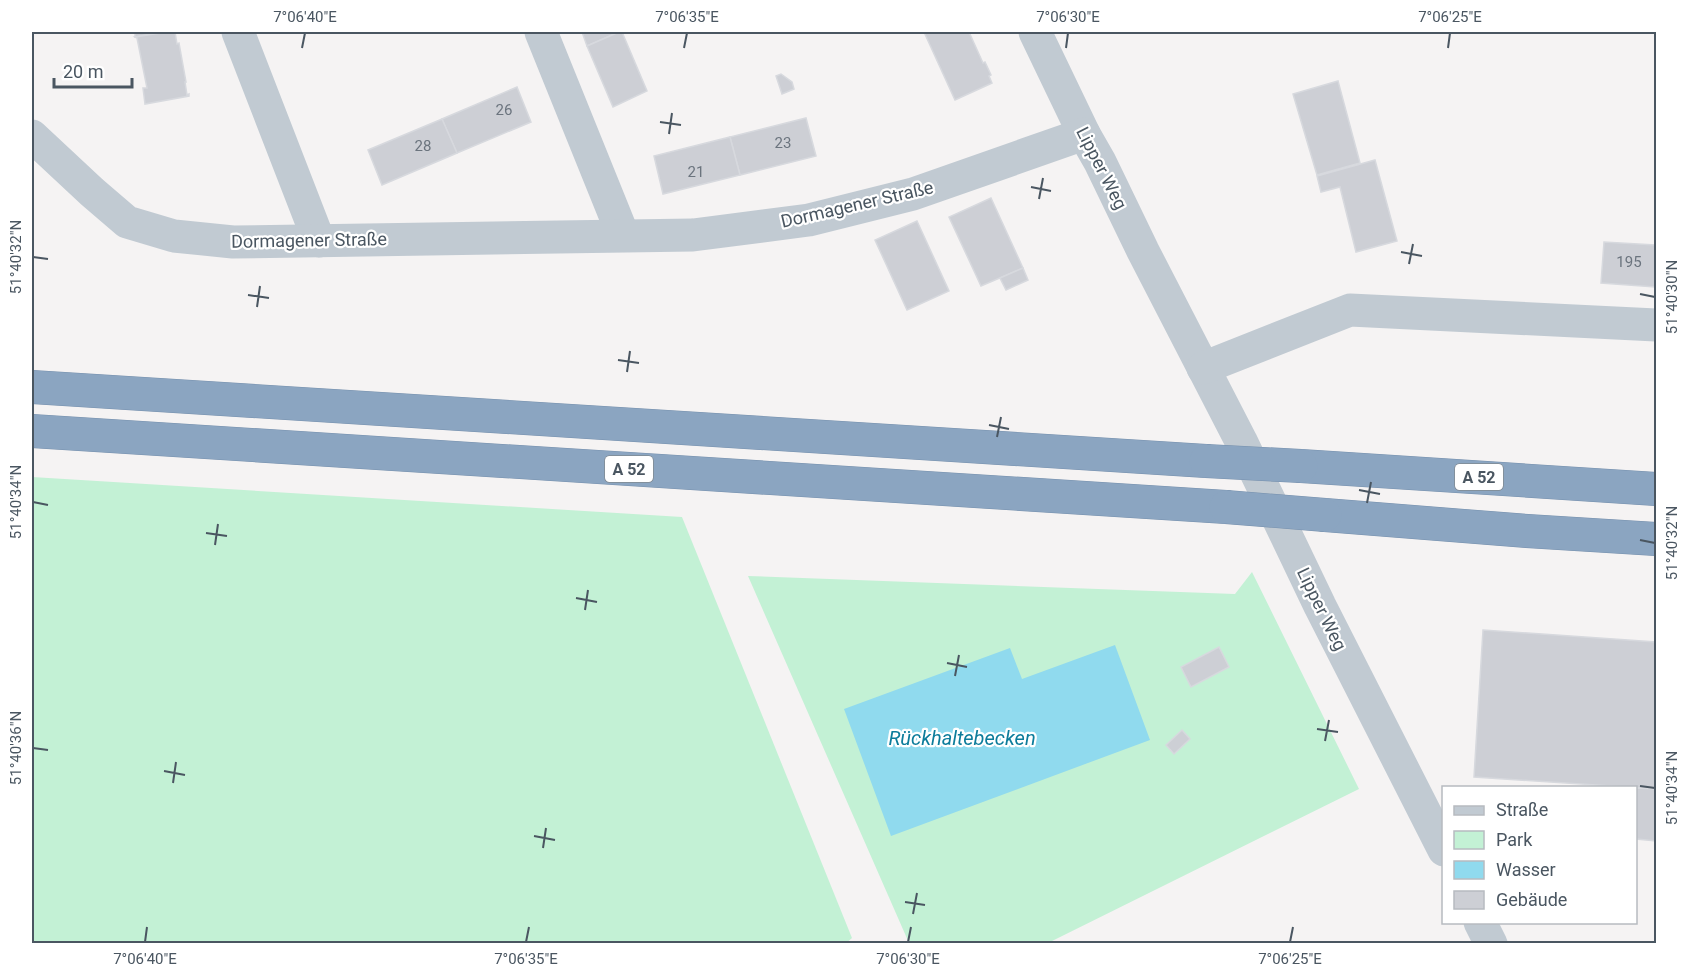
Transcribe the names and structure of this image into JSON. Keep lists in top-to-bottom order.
{
  "streets": {
    "highway": ["A 52"],
    "street": ["Lipper Weg", "Dormagener Straße"]
  },
  "crossings": [
    ["Lipper Weg", "Dormagener Straße"]
  ],
  "water": ["Rückhaltebecken"],
  "house_numbers": [
    "26",
    "23",
    "28",
    "21",
    "195"
  ],
  "legend": [
    "Straße",
    "Park",
    "Wasser",
    "Gebäude"
  ],
  "scale_bar": "20 m",
  "coordinates": [
    "7°06'40\"E",
    "7°06'35\"E",
    "7°06'30\"E",
    "7°06'25\"E",
    "51°40'32\"N",
    "51°40'30\"N",
    "51°40'34\"N",
    "51°40'36\"N"
  ]
}
